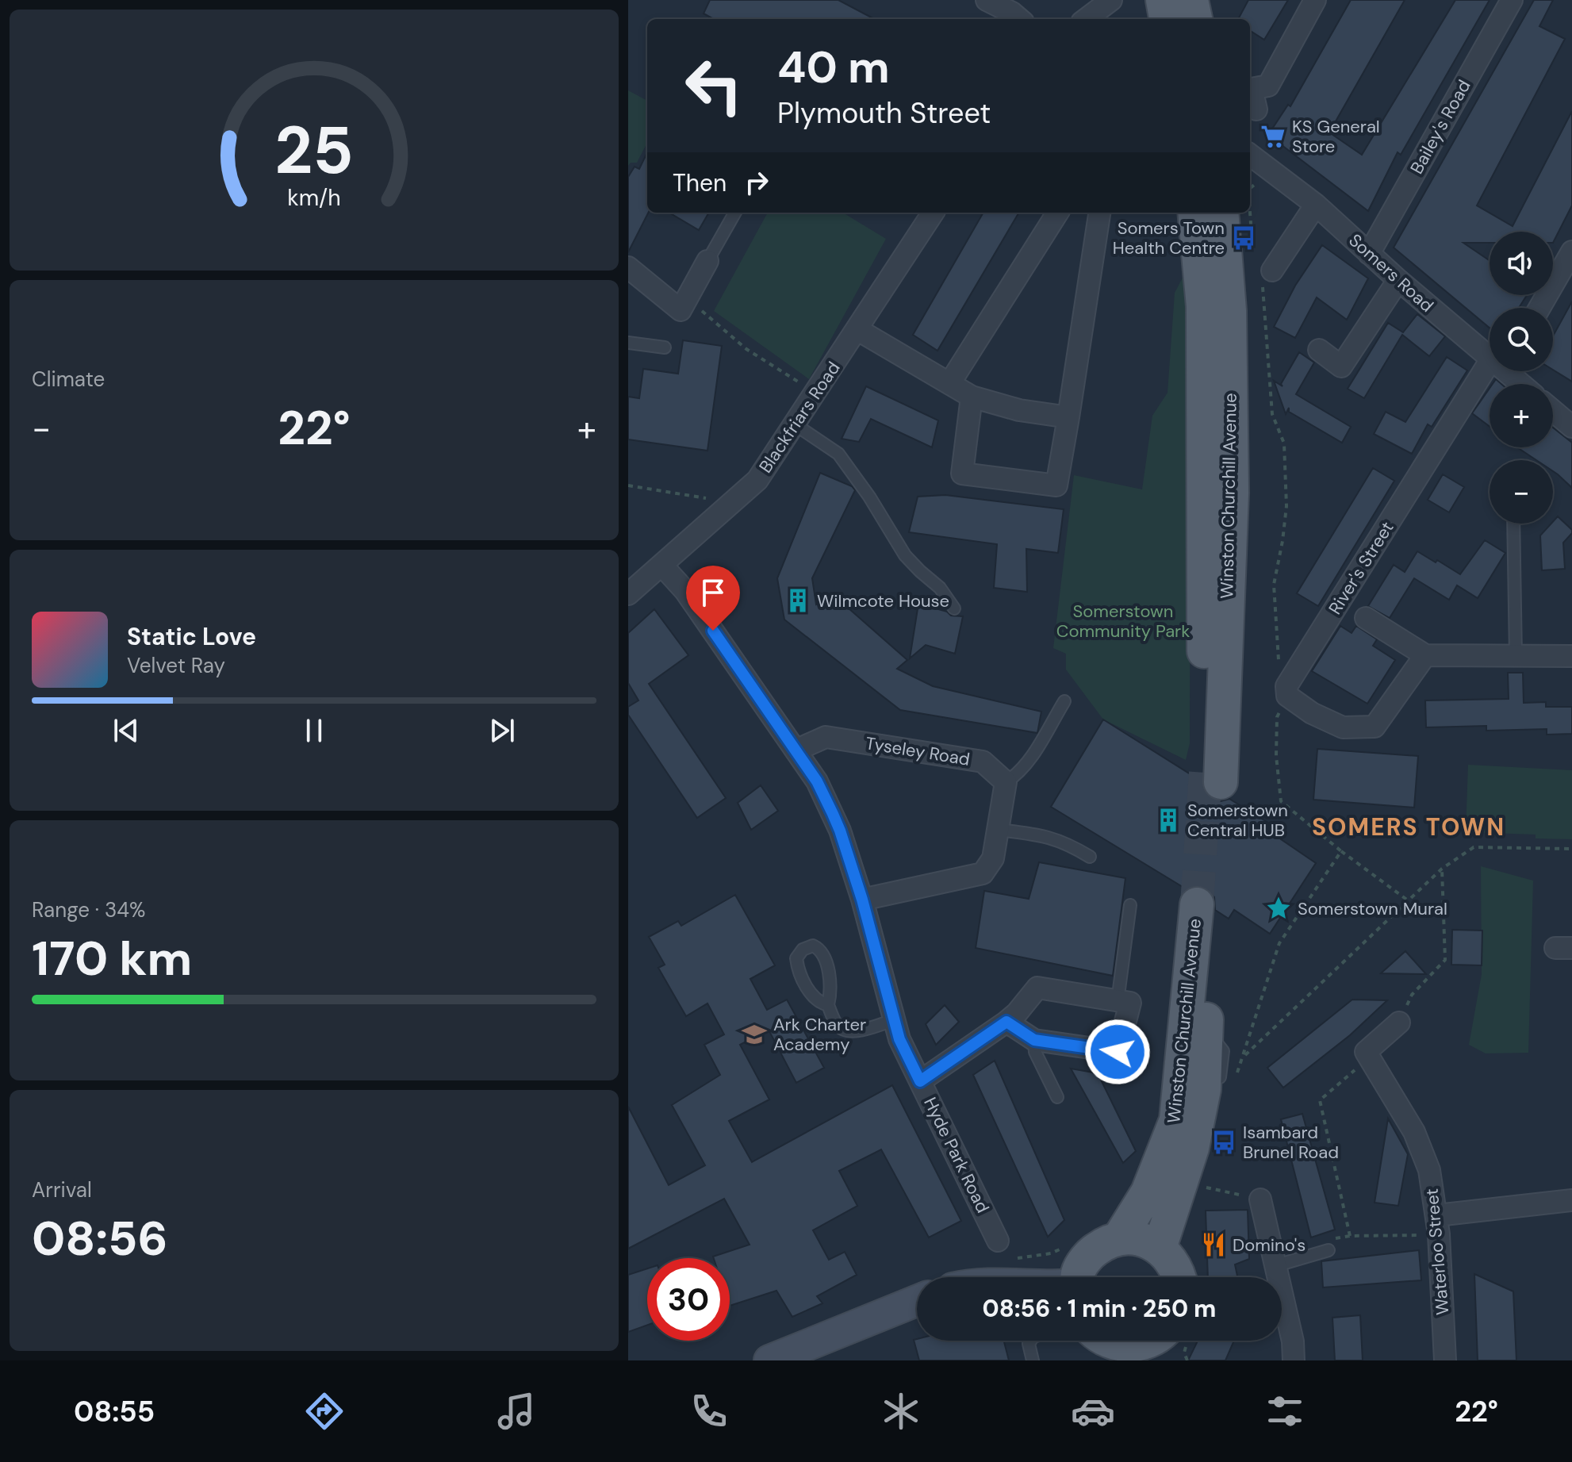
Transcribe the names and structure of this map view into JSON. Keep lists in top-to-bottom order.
{
  "streets": {
    "main road": ["Winston Churchill Avenue"],
    "street": [
      "Bailey's Road",
      "Somers Road",
      "Blackfriars Road",
      "River's Street",
      "Tyseley Road",
      "Hyde Park Road",
      "Waterloo Street"
    ]
  },
  "crossings": [
    ["Bailey's Road", "Somers Road"],
    ["Blackfriars Road", "Hyde Park Road"],
    ["Tyseley Road", "Hyde Park Road"]
  ],
  "districts": ["SOMERS TOWN"],
  "parks": ["Somerstown Community Park"],
  "places": {
    "supermarket": ["KS General Store"],
    "bus stop": ["Somers Town Health Centre", "Isambard Brunel Road"],
    "building": ["Wilmcote House", "Somerstown Central HUB"],
    "place": ["Somerstown Mural"],
    "school or university": ["Ark Charter Academy"],
    "restaurant": ["Domino's"]
  },
  "page": {
    "turn": ["40 m", "Plymouth Street"],
    "then": "Then",
    "map_buttons": ["+", "−"],
    "tile": [
      "Climate",
      ["Range · 34%", "170 km"],
      ["Arrival", "08:56"]
    ],
    "heat": ["−", "22°", "+"],
    "song": ["Static Love", "Velvet Ray"],
    "limit": "30",
    "trip": "08:56 · 1 min · 250 m",
    "tabs": ["08:55", "22°"],
    "gauge": ["25", "km/h"]
  }
}
